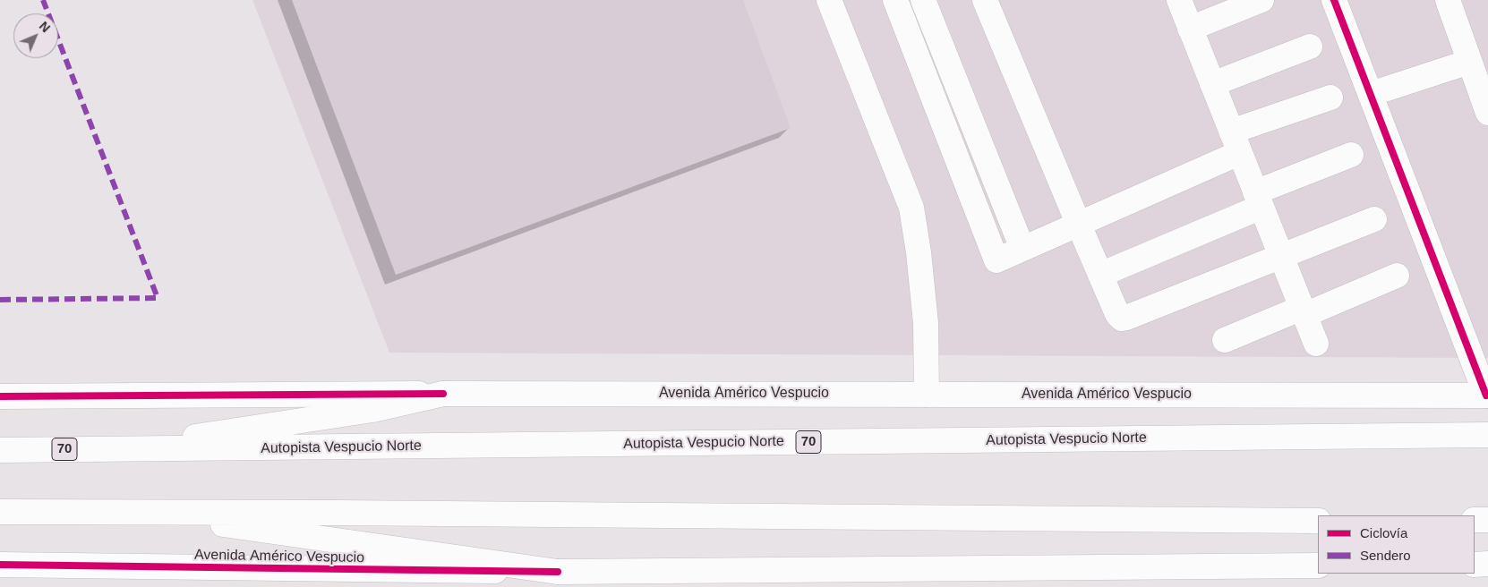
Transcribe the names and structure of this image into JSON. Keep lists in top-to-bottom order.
{
  "streets": {
    "main road": ["Avenida Américo Vespucio", "Autopista Vespucio Norte", "70"]
  },
  "legend": ["Ciclovía", "Sendero"],
  "north": "top right"
}
